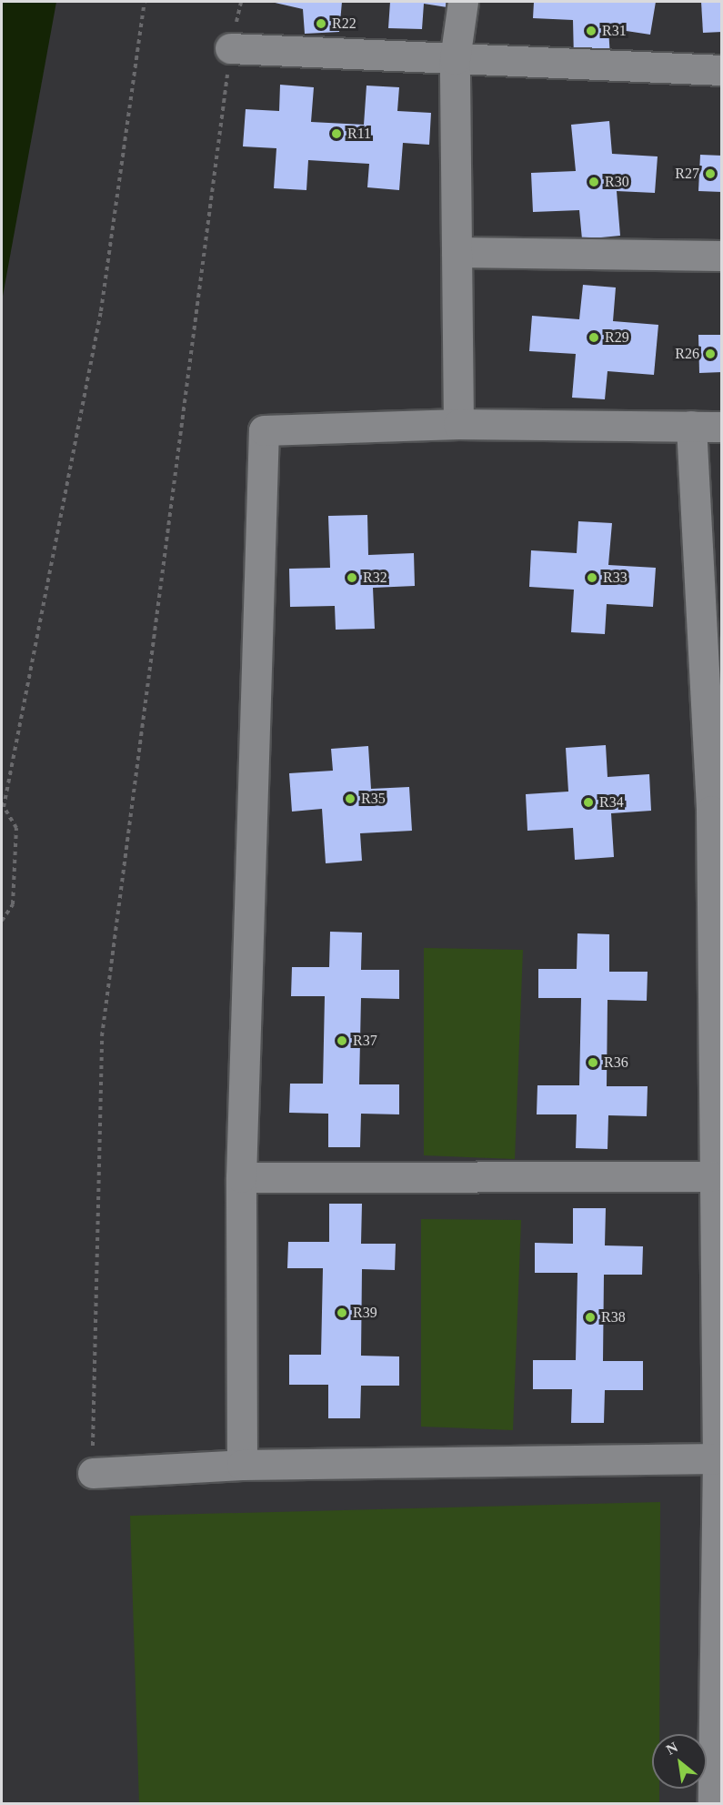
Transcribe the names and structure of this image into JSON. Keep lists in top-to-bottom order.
{
  "places": [
    "R22",
    "R31",
    "R11",
    "R27",
    "R30",
    "R29",
    "R26",
    "R32",
    "R33",
    "R35",
    "R34",
    "R37",
    "R36",
    "R39",
    "R38"
  ],
  "north": "top left"
}
